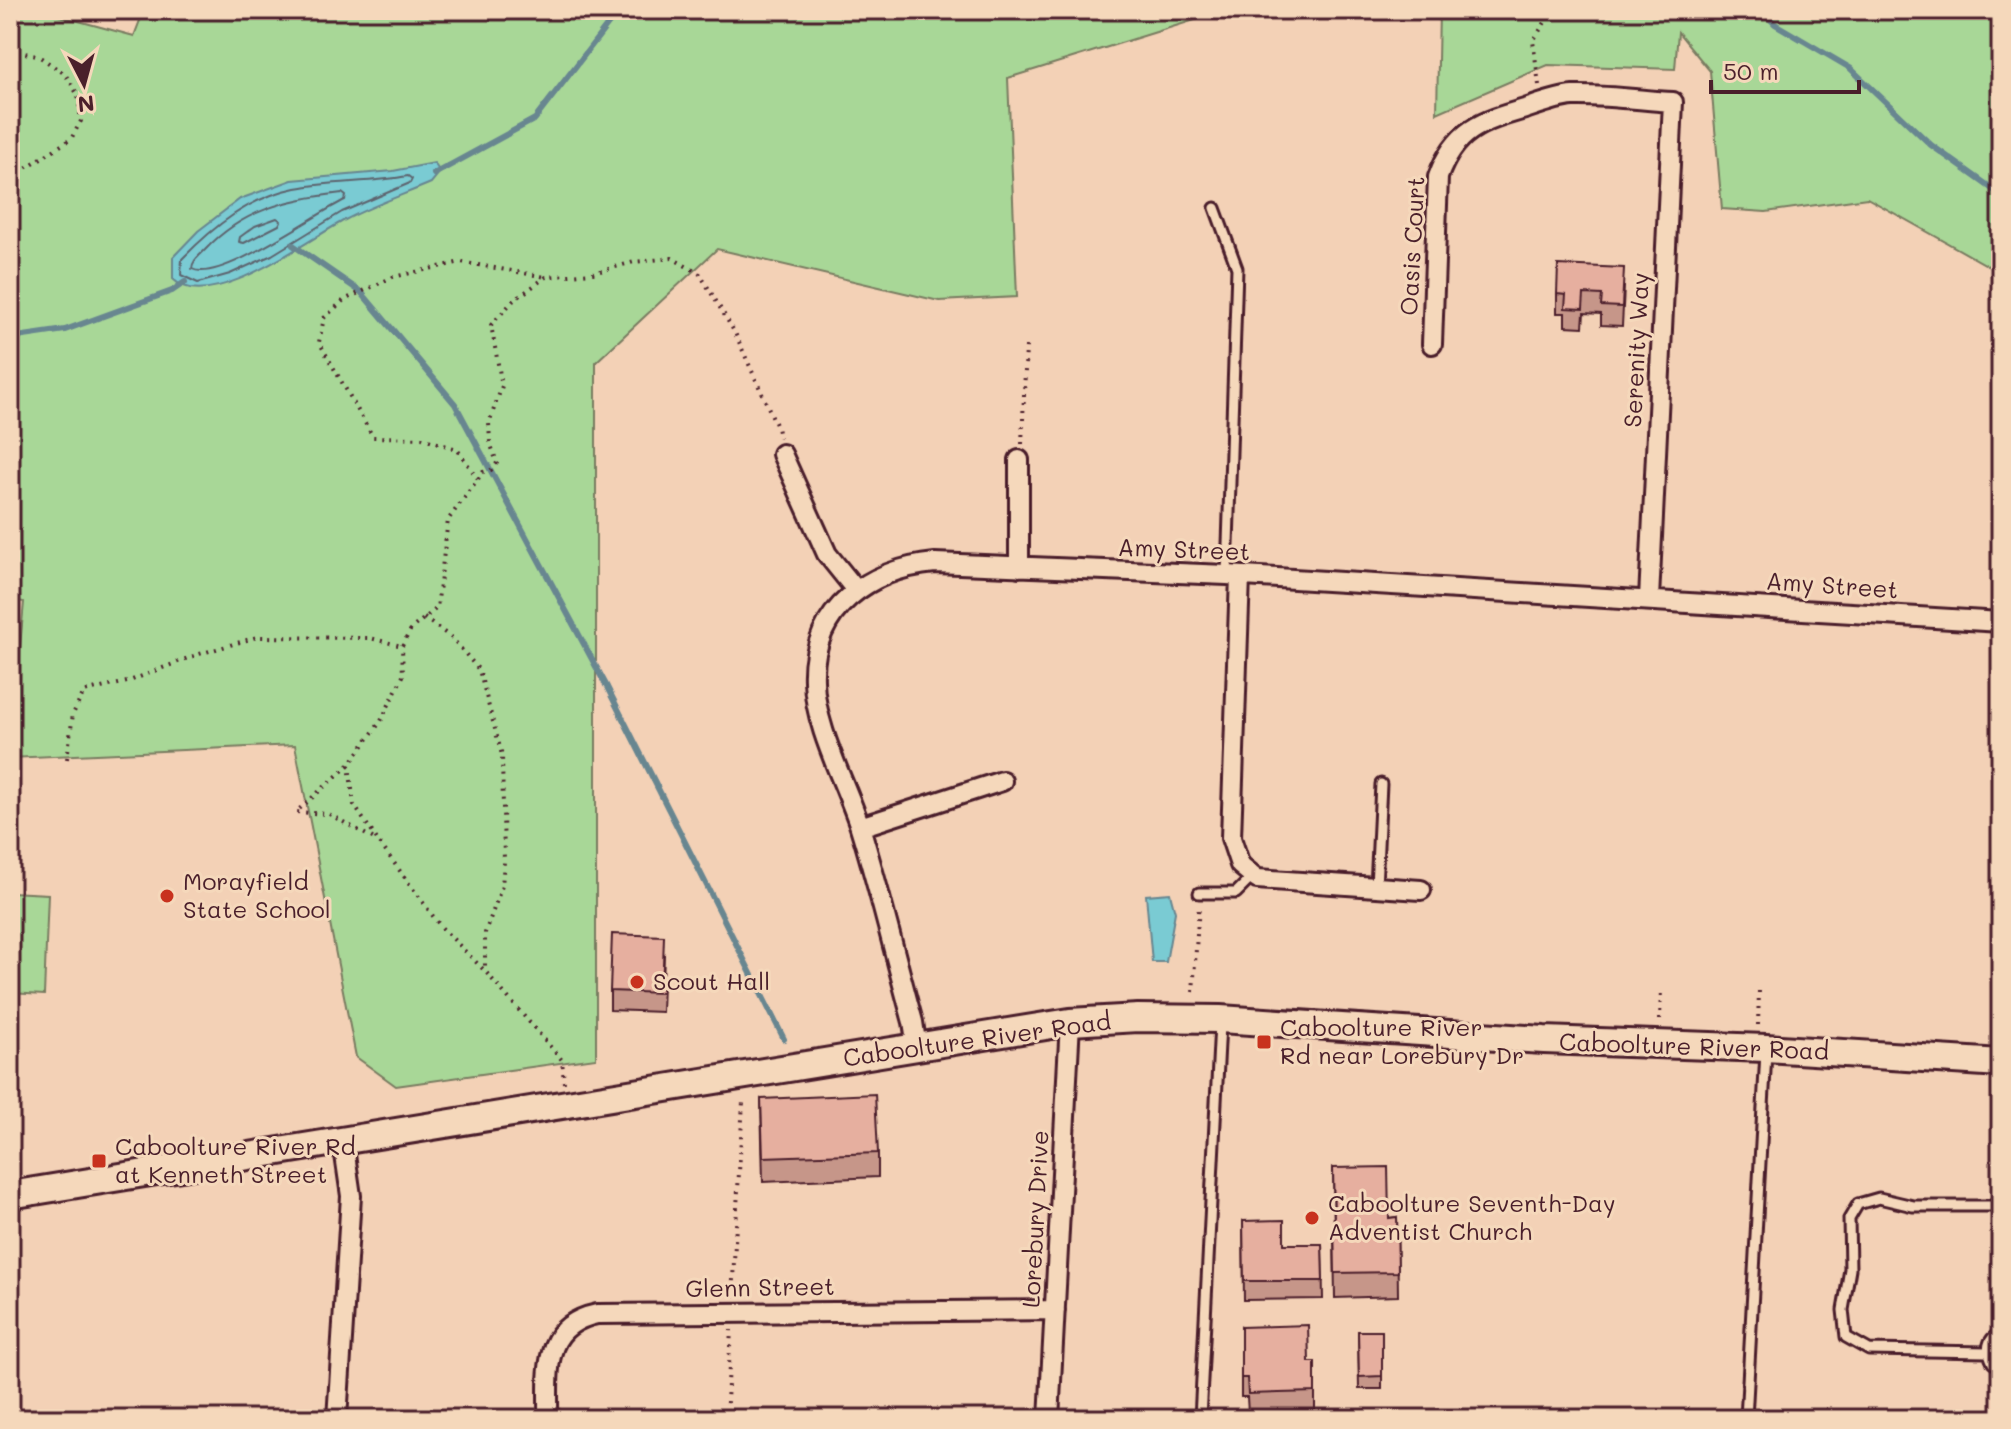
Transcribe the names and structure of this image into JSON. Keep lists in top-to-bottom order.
{
  "streets": {
    "main road": ["Caboolture River Road"],
    "street": [
      "Oasis Court",
      "Serenity Way",
      "Amy Street",
      "Lorebury Drive",
      "Glenn Street"
    ]
  },
  "crossings": [
    ["Oasis Court", "Serenity Way"],
    ["Serenity Way", "Amy Street"],
    ["Amy Street", "Caboolture River Road"],
    ["Caboolture River Road", "Lorebury Drive"],
    ["Lorebury Drive", "Glenn Street"]
  ],
  "places": {
    "other": ["Morayfield State School", "Scout Hall", "Caboolture Seventh-Day Adventist Church"],
    "transit": ["Caboolture River Rd near Lorebury Dr", "Caboolture River Rd at Kenneth Street"]
  },
  "scale_bar": "50 m",
  "north": "bottom"
}
